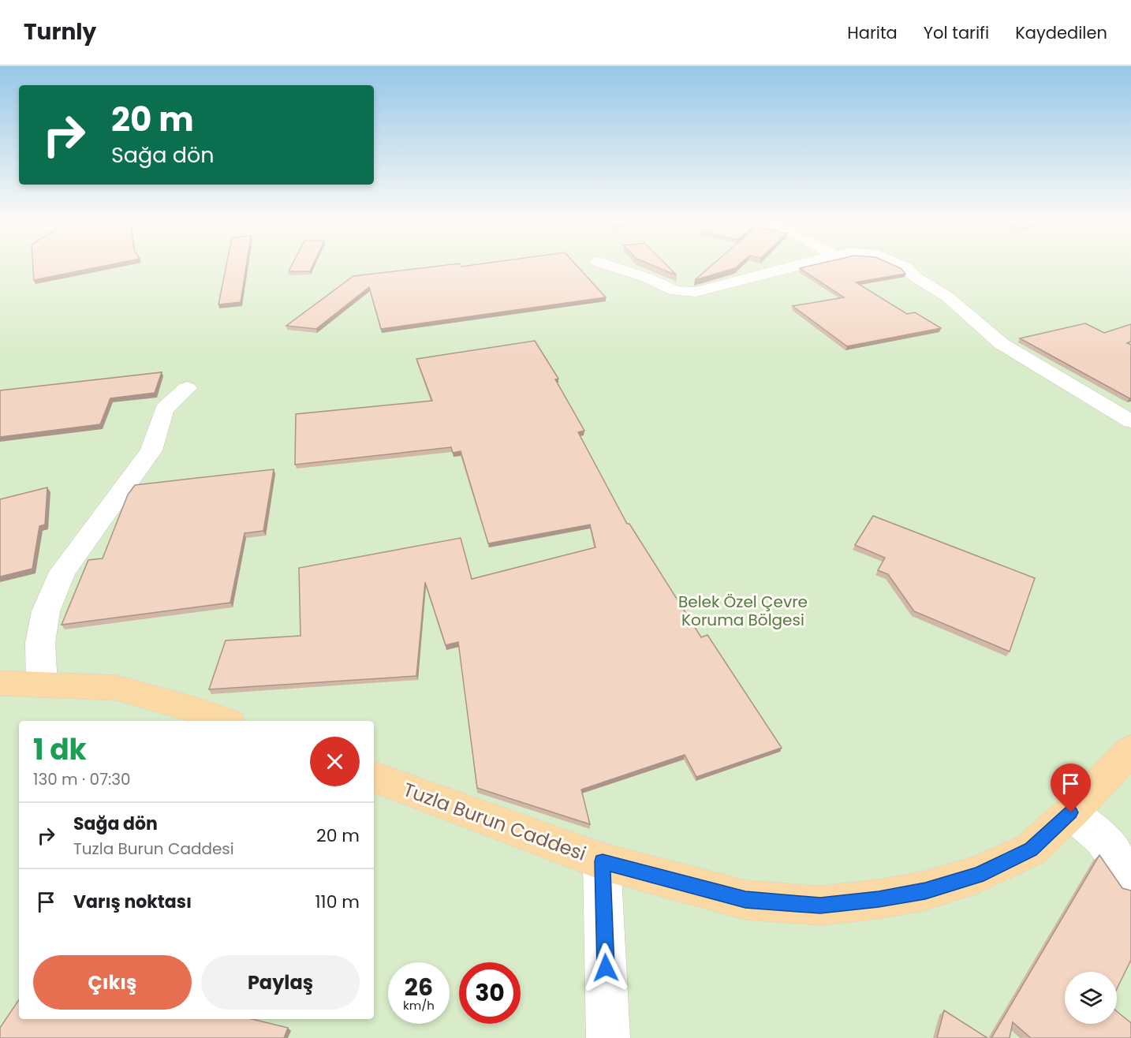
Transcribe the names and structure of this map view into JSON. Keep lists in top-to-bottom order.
{
  "streets": {
    "main road": ["Tuzla Burun Caddesi"]
  },
  "parks": ["Belek Özel Çevre Koruma Bölgesi"],
  "page": {
    "header": "Turnly",
    "nav": ["Harita", "Yol tarifi", "Kaydedilen"],
    "turn": ["20 m", "Sağa dön"],
    "heading": ["1 dk", "130 m · 07:30"],
    "list": [
      {
        "name": "Sağa dön",
        "note": "Tuzla Burun Caddesi",
        "value": "20 m"
      },
      {
        "name": "Varış noktası",
        "value": "110 m"
      }
    ],
    "buttons": ["Çıkış", "Paylaş"],
    "speed": "26 km/h",
    "limit": "30"
  }
}
